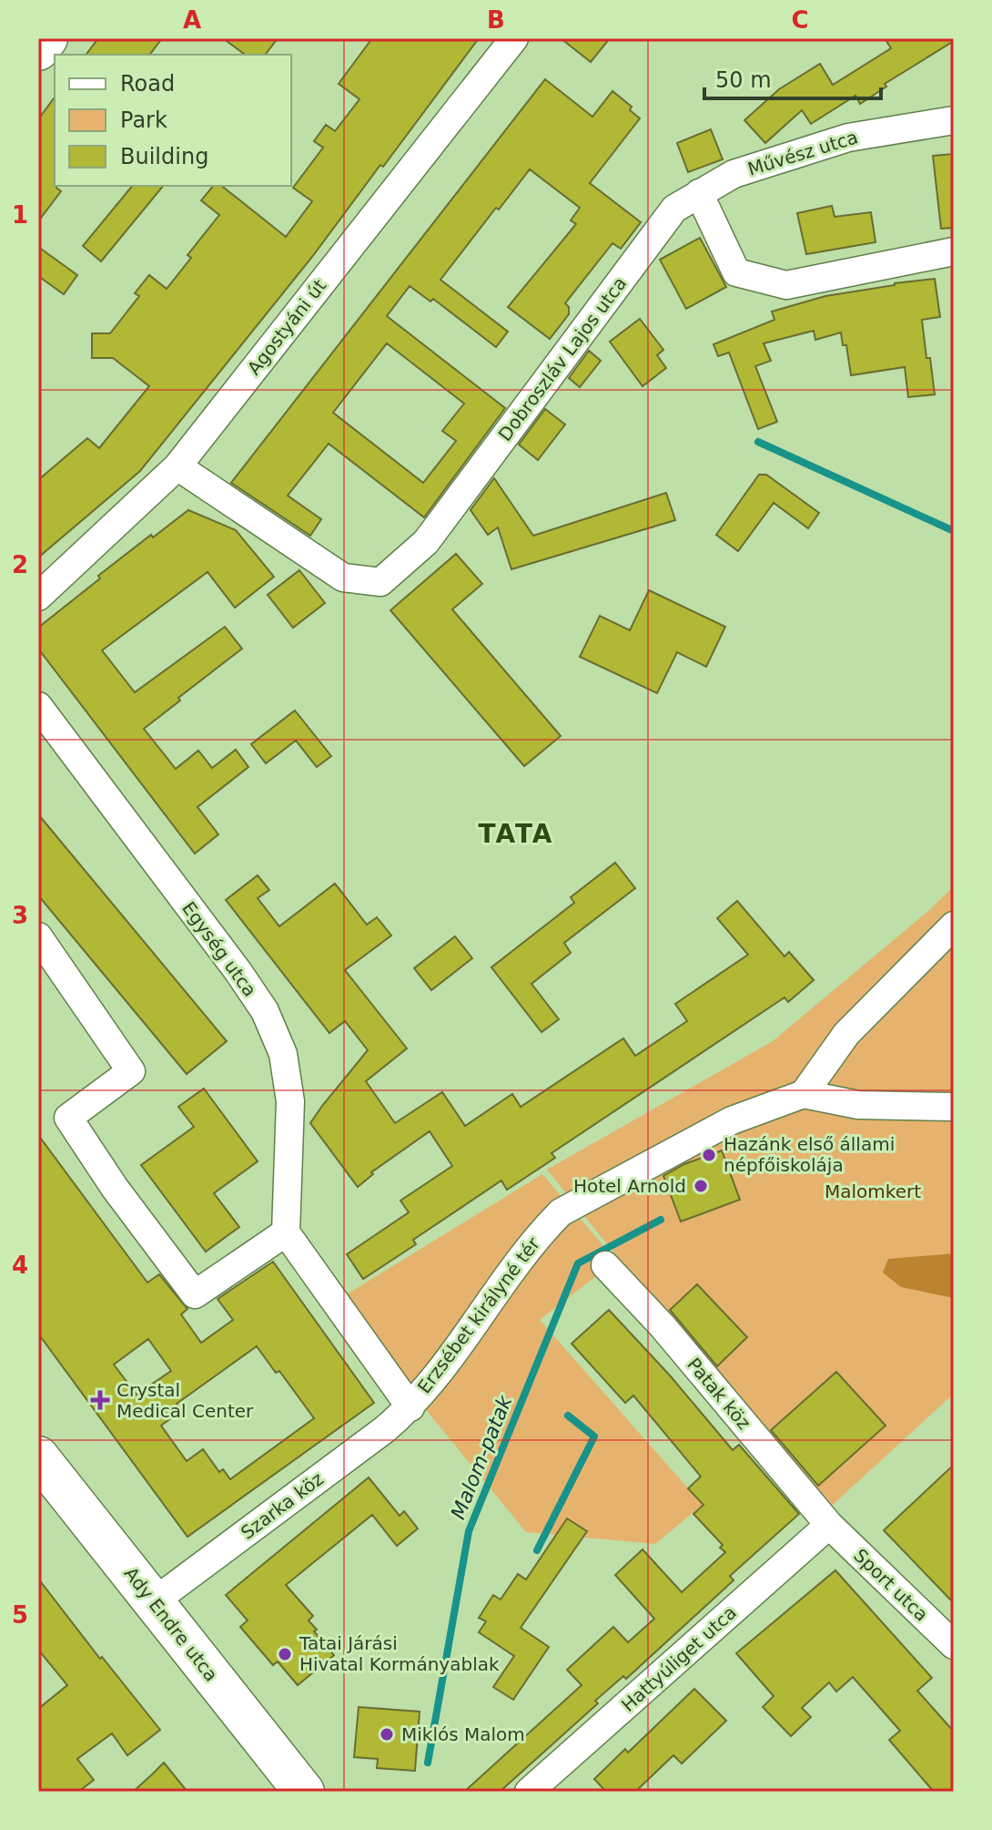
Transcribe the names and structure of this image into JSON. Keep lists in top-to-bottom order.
{
  "streets": {
    "main road": ["Ady Endre utca"],
    "street": [
      "Művész utca",
      "Agostyáni út",
      "Dobroszláv Lajos utca",
      "Egység utca",
      "Erzsébet királyné tér",
      "Patak köz",
      "Szarka köz",
      "Sport utca",
      "Hattyúliget utca"
    ]
  },
  "crossings": [
    ["Művész utca", "Dobroszláv Lajos utca"],
    ["Agostyáni út", "Dobroszláv Lajos utca"],
    ["Egység utca", "Erzsébet királyné tér"],
    ["Erzsébet királyné tér", "Szarka köz"],
    ["Patak köz", "Sport utca"],
    ["Patak köz", "Hattyúliget utca"],
    ["Szarka köz", "Ady Endre utca"],
    ["Sport utca", "Hattyúliget utca"]
  ],
  "districts": ["TATA"],
  "water": ["Malom-patak"],
  "parks": ["Malomkert"],
  "places": {
    "other": [
      "Hazánk első állami népfőiskolája",
      "Hotel Arnold",
      "Tatai Járási Hivatal Kormányablak",
      "Miklós Malom"
    ],
    "health": ["Crystal Medical Center"]
  },
  "legend": ["Road", "Park", "Building"],
  "scale_bar": "50 m",
  "grid": {
    "columns": ["A", "B", "C"],
    "rows": [
      "1",
      "2",
      "3",
      "4",
      "5"
    ]
  }
}
